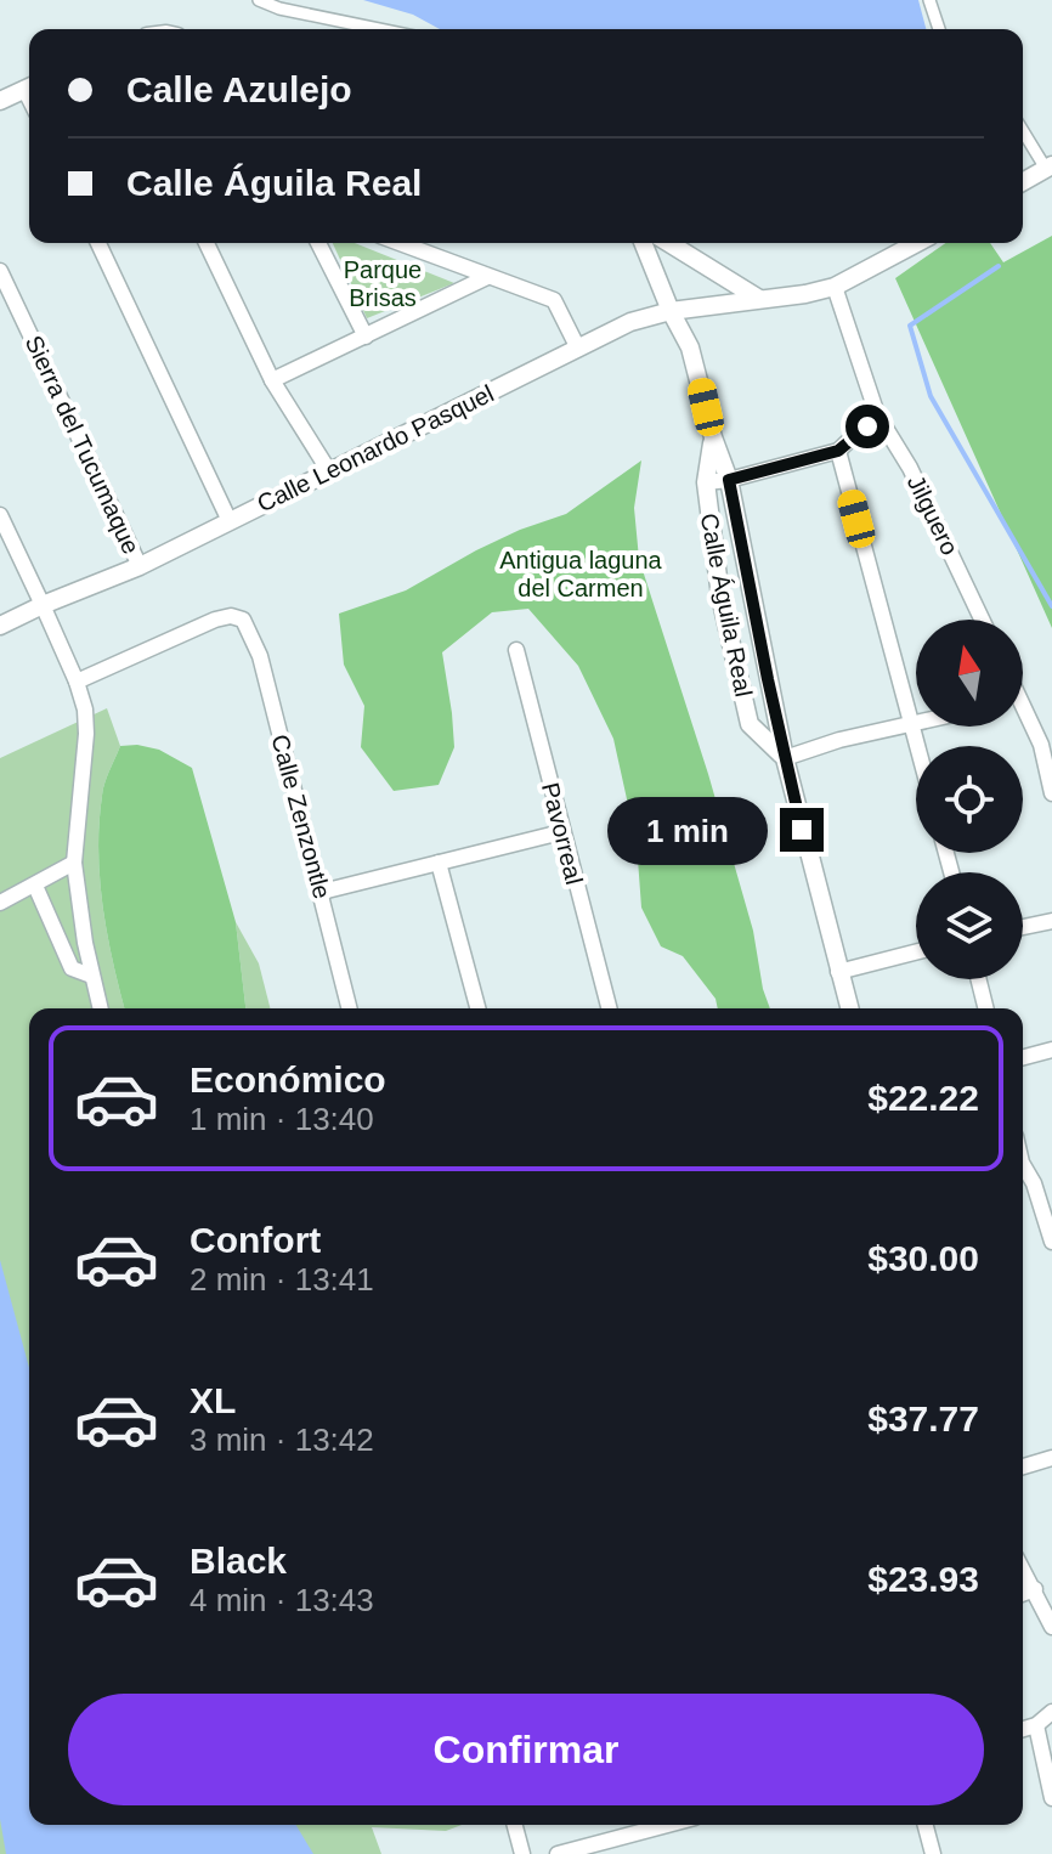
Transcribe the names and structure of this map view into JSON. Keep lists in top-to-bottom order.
{
  "streets": {
    "street": [
      "Sierra del Tucumaque",
      "Calle Leonardo Pasquel",
      "Jilguero",
      "Calle Águila Real",
      "Calle Zenzontle",
      "Pavorreal"
    ]
  },
  "crossings": [
    ["Sierra del Tucumaque", "Calle Leonardo Pasquel"],
    ["Calle Leonardo Pasquel", "Jilguero"],
    ["Calle Leonardo Pasquel", "Calle Águila Real"]
  ],
  "parks": ["Parque Brisas", "Antigua laguna del Carmen"],
  "north": "top",
  "page": {
    "banner": ["Calle Azulejo", "Calle Águila Real"],
    "bubble": "1 min",
    "list": [
      {
        "name": "Económico",
        "note": "1 min · 13:40",
        "value": "$22.22"
      },
      {
        "name": "Confort",
        "note": "2 min · 13:41",
        "value": "$30.00"
      },
      {
        "name": "XL",
        "note": "3 min · 13:42",
        "value": "$37.77"
      },
      {
        "name": "Black",
        "note": "4 min · 13:43",
        "value": "$23.93"
      }
    ],
    "buttons": "Confirmar"
  }
}
